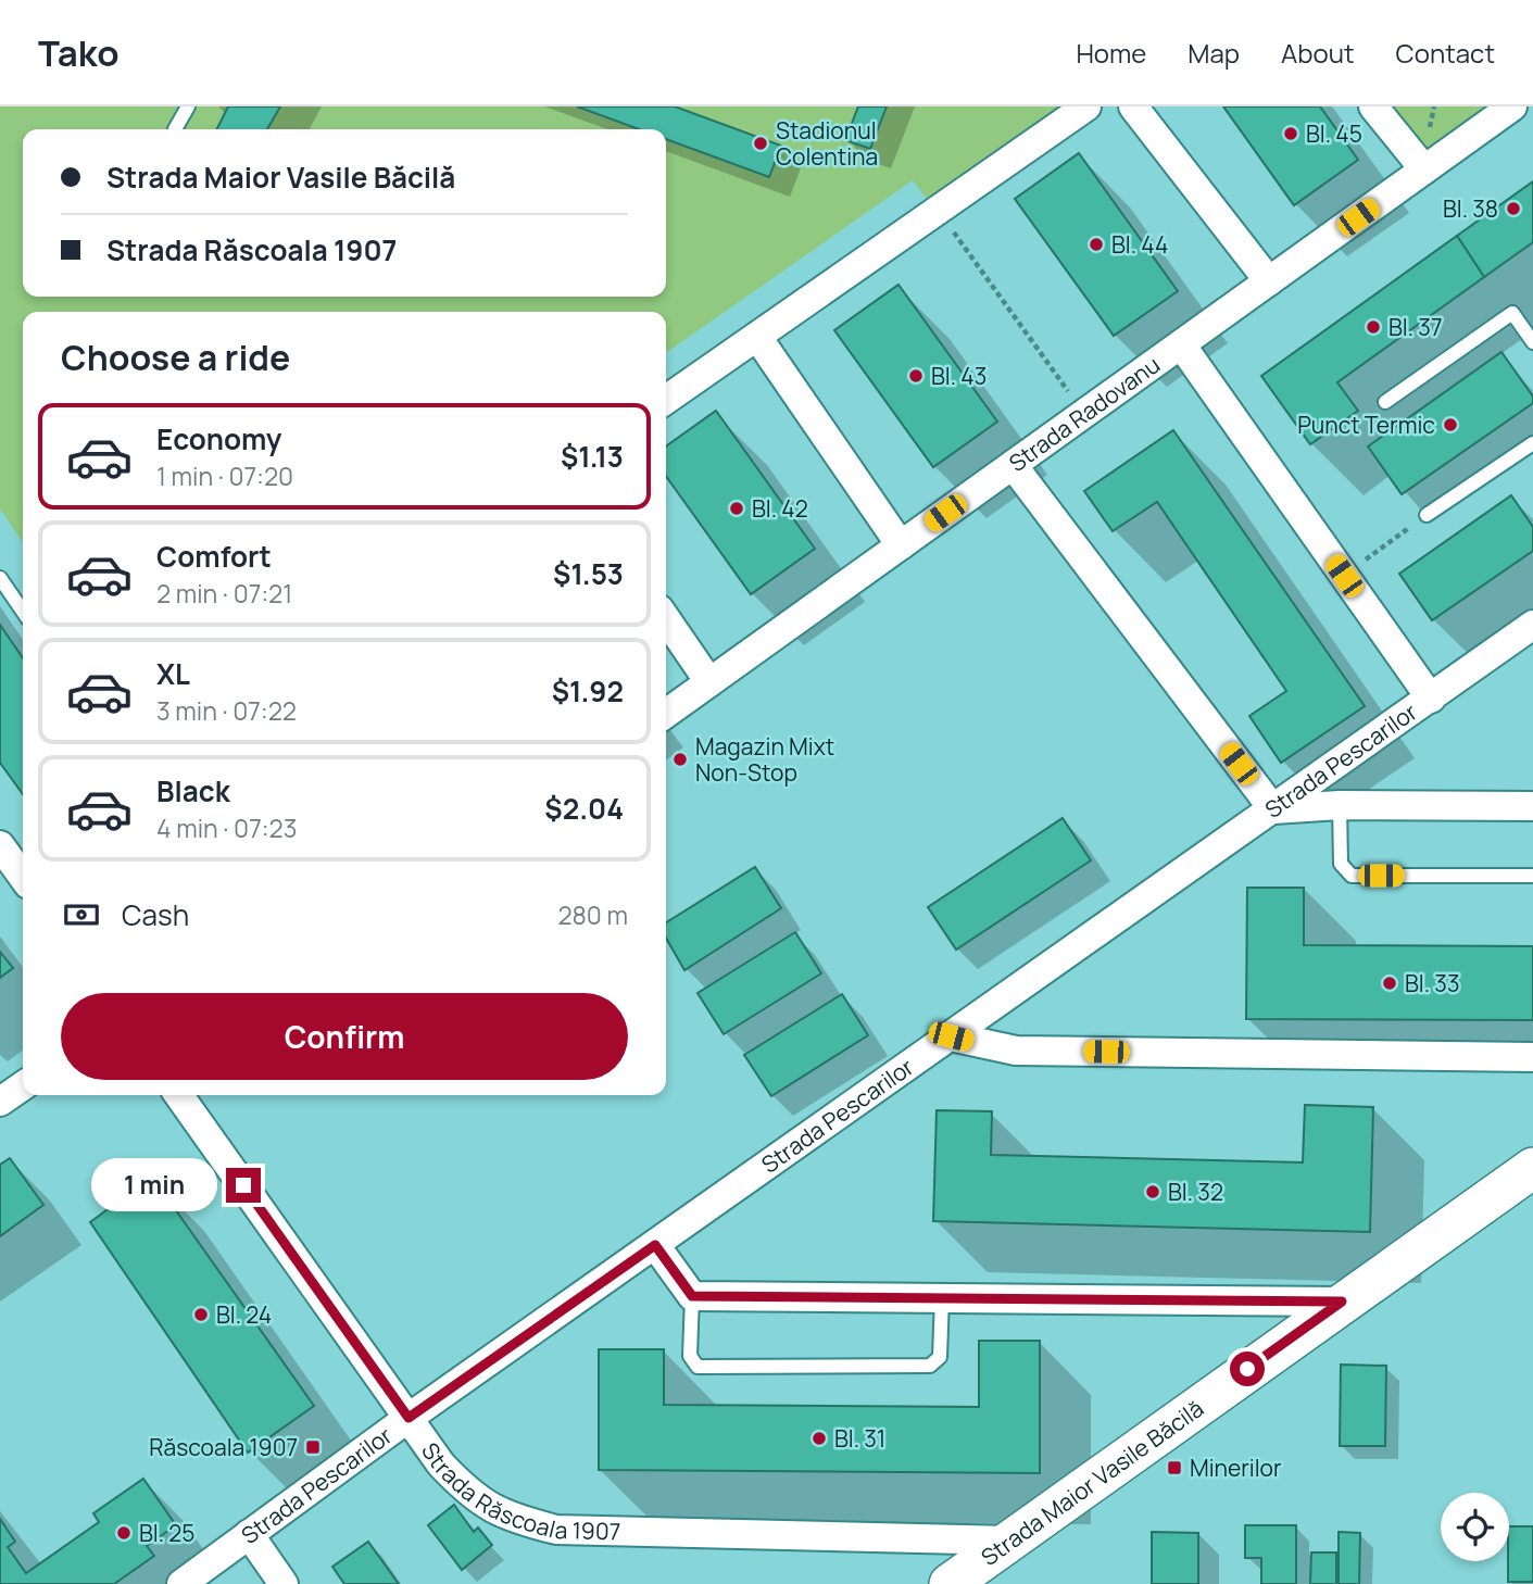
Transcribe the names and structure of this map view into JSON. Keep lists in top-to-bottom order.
{
  "streets": {
    "street": [
      "Strada Radovanu",
      "Strada Pescarilor",
      "Strada Maior Vasile Băcilă",
      "Strada Răscoala 1907"
    ]
  },
  "crossings": [
    ["Strada Pescarilor", "Strada Răscoala 1907"],
    ["Strada Maior Vasile Băcilă", "Strada Răscoala 1907"]
  ],
  "places": {
    "other": [
      "Bl. 45",
      "Stadionul Colentina",
      "Bl. 38",
      "Bl. 44",
      "Bl. 37",
      "Bl. 43",
      "Punct Termic",
      "Bl. 42",
      "Magazin Mixt Non-Stop",
      "Bl. 33",
      "Bl. 32",
      "Bl. 24",
      "Bl. 31",
      "Bl. 25"
    ],
    "transit": ["Răscoala 1907", "Minerilor"]
  },
  "page": {
    "header": "Tako",
    "nav": [
      "Home",
      "Map",
      "About",
      "Contact"
    ],
    "banner": ["Strada Maior Vasile Băcilă", "Strada Răscoala 1907"],
    "heading": "Choose a ride",
    "list": [
      {
        "name": "Economy",
        "note": "1 min · 07:20",
        "value": "$1.13"
      },
      {
        "name": "Comfort",
        "note": "2 min · 07:21",
        "value": "$1.53"
      },
      {
        "name": "XL",
        "note": "3 min · 07:22",
        "value": "$1.92"
      },
      {
        "name": "Black",
        "note": "4 min · 07:23",
        "value": "$2.04"
      }
    ],
    "pay": ["Cash", "280 m"],
    "buttons": "Confirm",
    "bubble": "1 min"
  }
}
